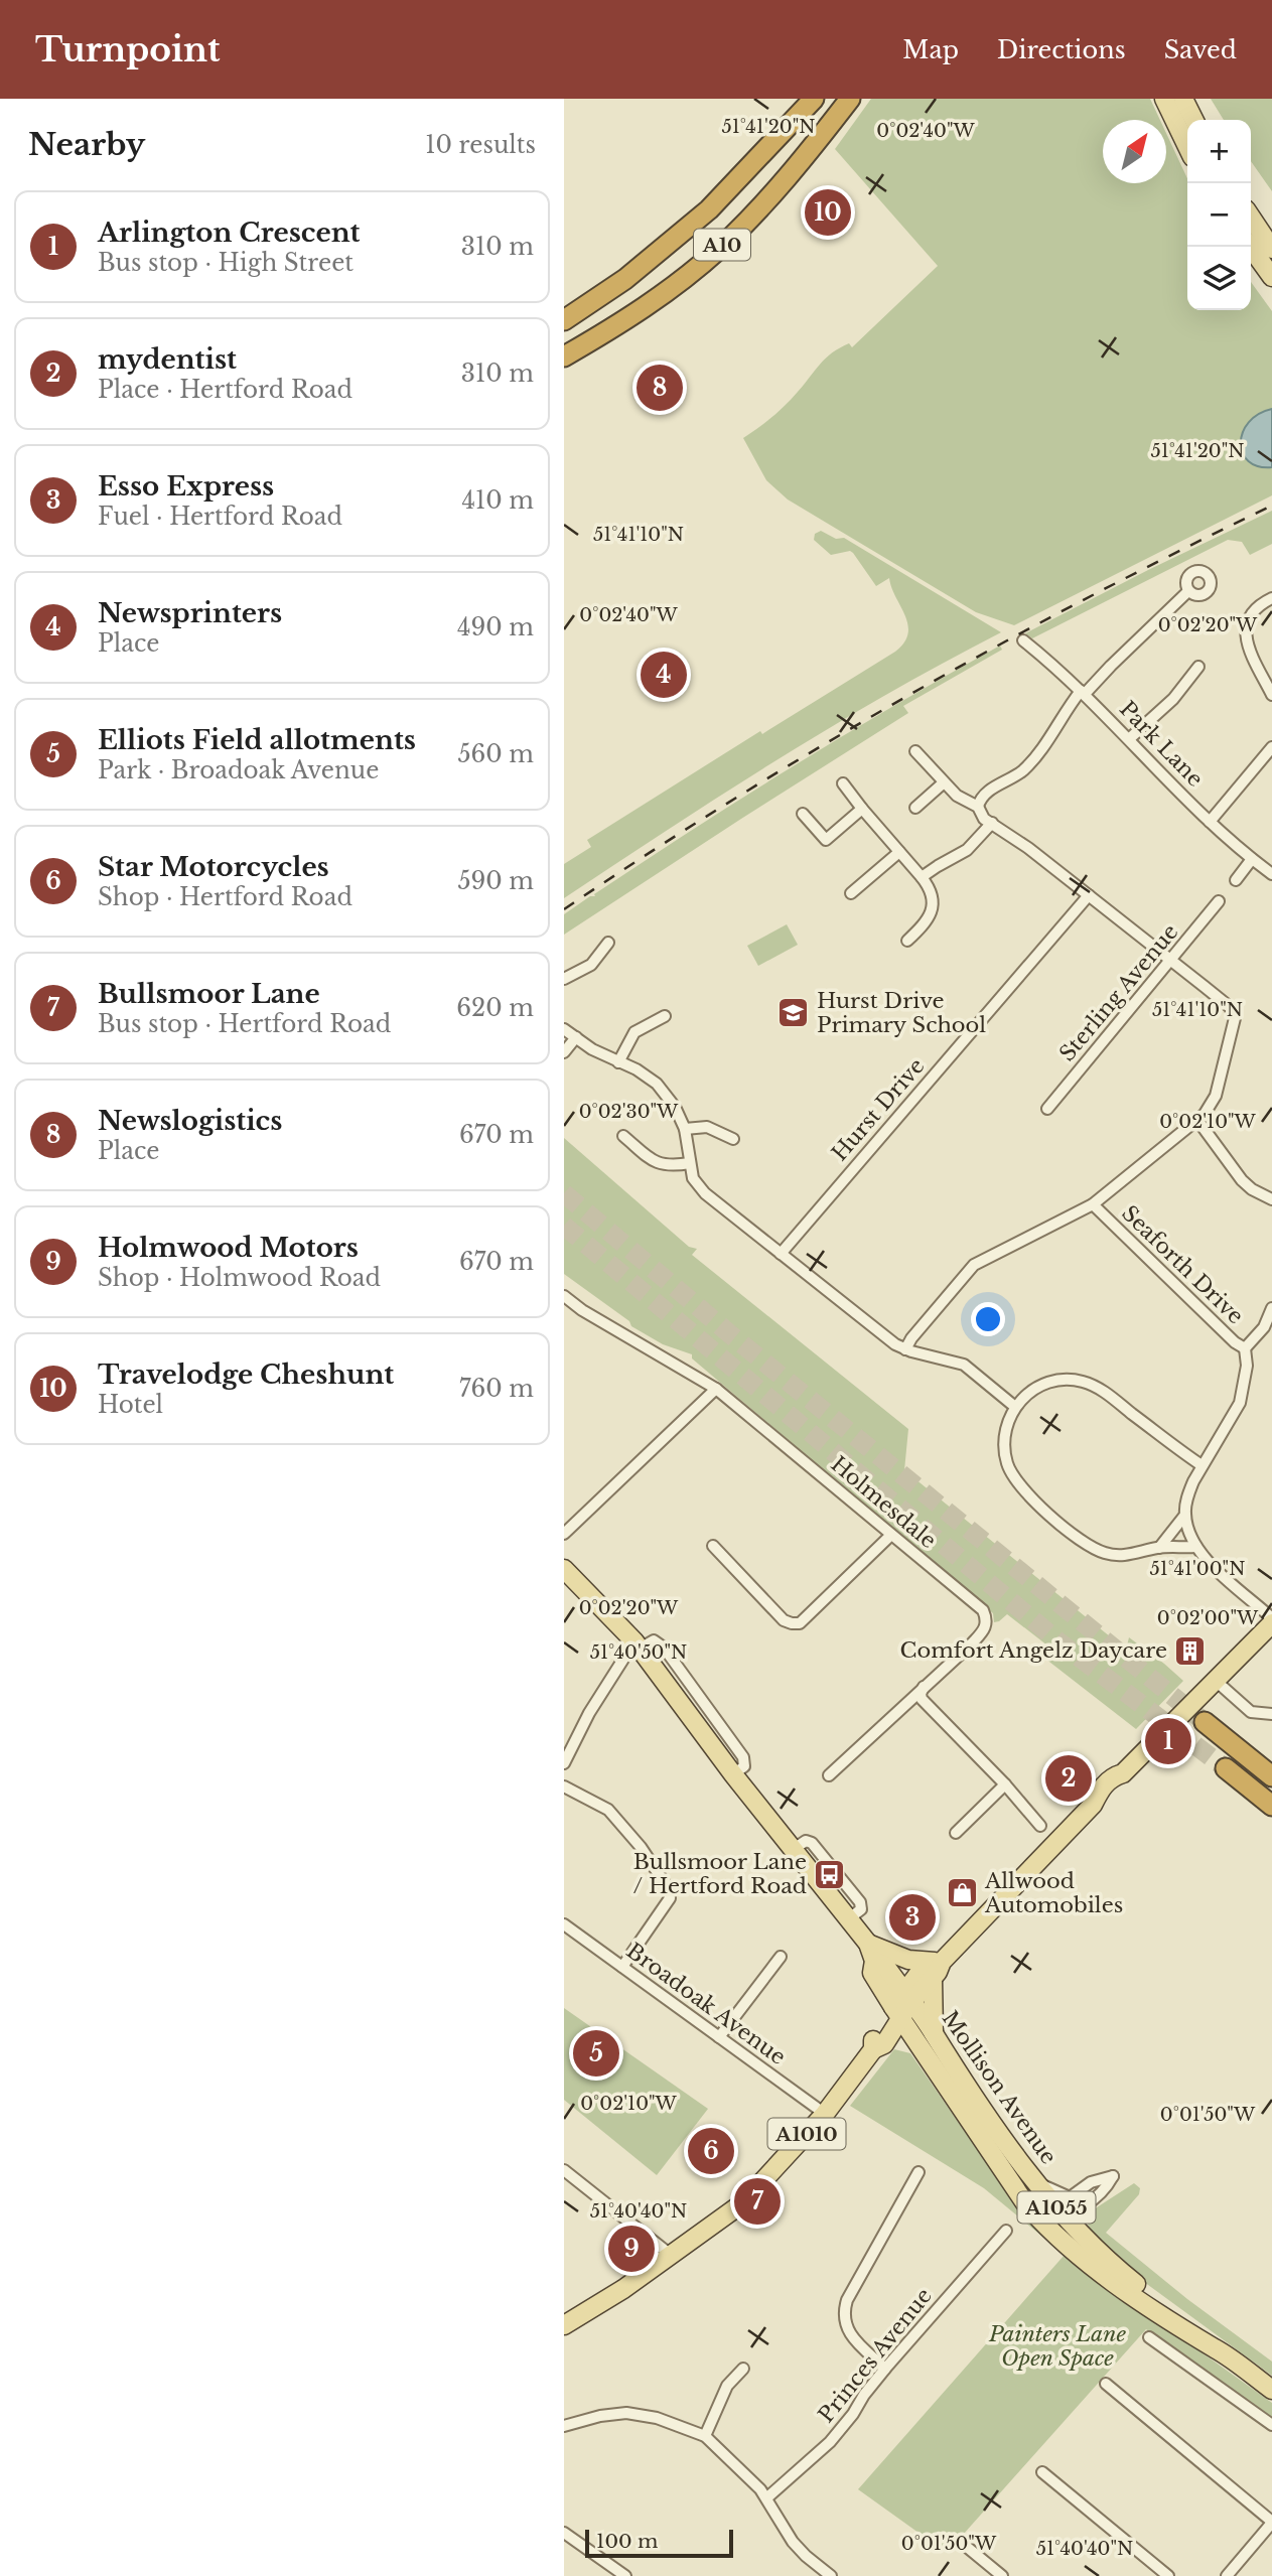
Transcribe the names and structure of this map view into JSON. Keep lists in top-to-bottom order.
{
  "streets": {
    "highway": ["A10"],
    "main road": ["Mollison Avenue", "A1010", "A1055"],
    "street": [
      "Park Lane",
      "Sterling Avenue",
      "Hurst Drive",
      "Seaforth Drive",
      "Holmesdale",
      "Broadoak Avenue",
      "Princes Avenue"
    ]
  },
  "crossings": [
    ["Broadoak Avenue", "A1010"],
    ["Mollison Avenue", "A1010"],
    ["Mollison Avenue", "A1055"],
    ["A1010", "A1055"]
  ],
  "parks": ["Painters Lane Open Space"],
  "places": {
    "school or university": ["Hurst Drive Primary School"],
    "building": ["Comfort Angelz Daycare"],
    "bus stop": ["Bullsmoor Lane / Hertford Road"],
    "shop": ["Allwood Automobiles"]
  },
  "scale_bar": "100 m",
  "north": "top right",
  "page": {
    "header": "Turnpoint",
    "nav": ["Map", "Directions", "Saved"],
    "heading": ["Nearby", "10 results"],
    "map_buttons": ["+", "−"],
    "pins": [
      "10",
      "8",
      "4",
      "1",
      "2",
      "3",
      "5",
      "6",
      "7",
      "9"
    ],
    "list": [
      {
        "mark": "1",
        "name": "Arlington Crescent",
        "note": "Bus stop · High Street",
        "value": "310 m"
      },
      {
        "mark": "2",
        "name": "mydentist",
        "note": "Place · Hertford Road",
        "value": "310 m"
      },
      {
        "mark": "3",
        "name": "Esso Express",
        "note": "Fuel · Hertford Road",
        "value": "410 m"
      },
      {
        "mark": "4",
        "name": "Newsprinters",
        "note": "Place",
        "value": "490 m"
      },
      {
        "mark": "5",
        "name": "Elliots Field allotments",
        "note": "Park · Broadoak Avenue",
        "value": "560 m"
      },
      {
        "mark": "6",
        "name": "Star Motorcycles",
        "note": "Shop · Hertford Road",
        "value": "590 m"
      },
      {
        "mark": "7",
        "name": "Bullsmoor Lane",
        "note": "Bus stop · Hertford Road",
        "value": "620 m"
      },
      {
        "mark": "8",
        "name": "Newslogistics",
        "note": "Place",
        "value": "670 m"
      },
      {
        "mark": "9",
        "name": "Holmwood Motors",
        "note": "Shop · Holmwood Road",
        "value": "670 m"
      },
      {
        "mark": "10",
        "name": "Travelodge Cheshunt",
        "note": "Hotel",
        "value": "760 m"
      }
    ],
    "scale": "100 m"
  },
  "coordinates": [
    "51°41'20\"N",
    "0°02'40\"W",
    "51°41'10\"N",
    "0°02'20\"W",
    "0°02'30\"W",
    "0°02'10\"W",
    "51°41'00\"N",
    "0°02'00\"W",
    "51°40'50\"N",
    "0°01'50\"W",
    "51°40'40\"N"
  ]
}
